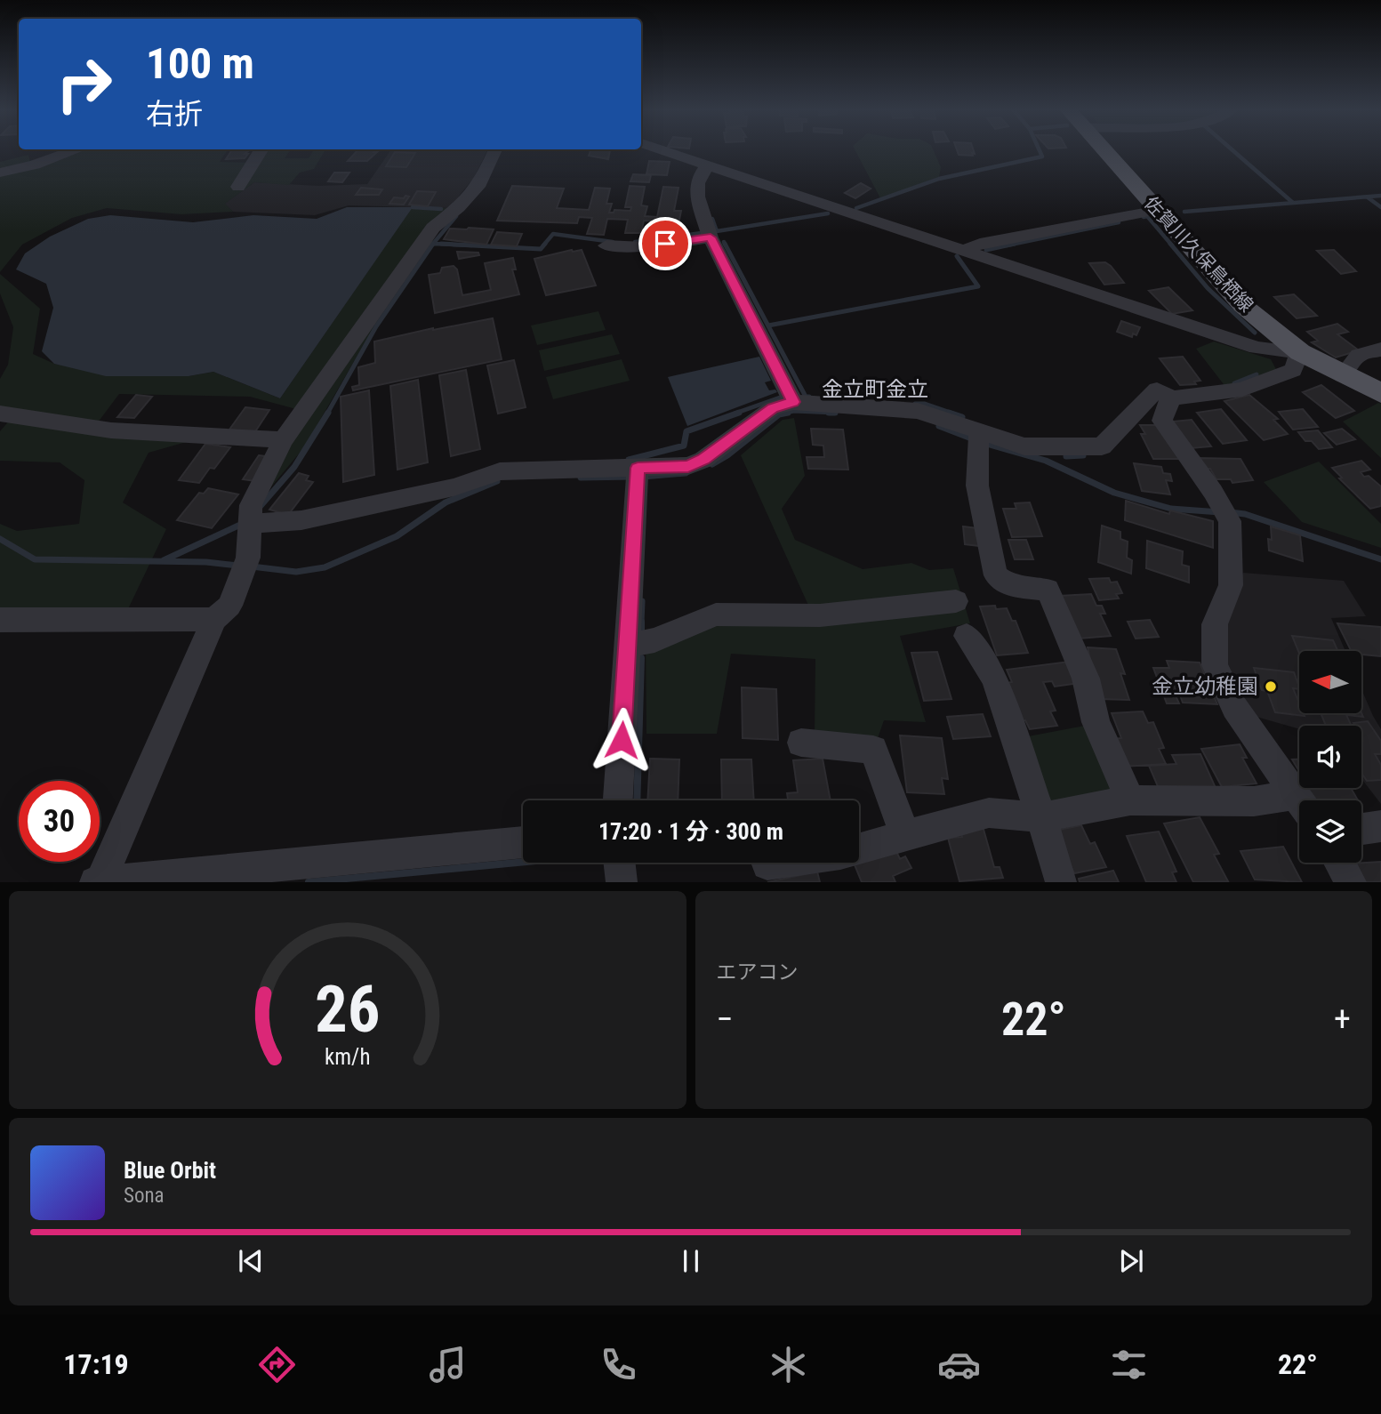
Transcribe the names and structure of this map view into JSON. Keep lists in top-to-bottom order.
{
  "streets": {
    "main road": ["佐賀川久保鳥栖線"]
  },
  "districts": ["金立町金立"],
  "places": ["金立幼稚園"],
  "north": "left",
  "page": {
    "turn": ["100 m", "右折"],
    "limit": "30",
    "trip": "17:20 · 1 分 · 300 m",
    "tile": "エアコン",
    "heat": ["−", "22°", "+"],
    "song": ["Blue Orbit", "Sona"],
    "tabs": ["17:19", "22°"],
    "gauge": ["26", "km/h"]
  }
}
